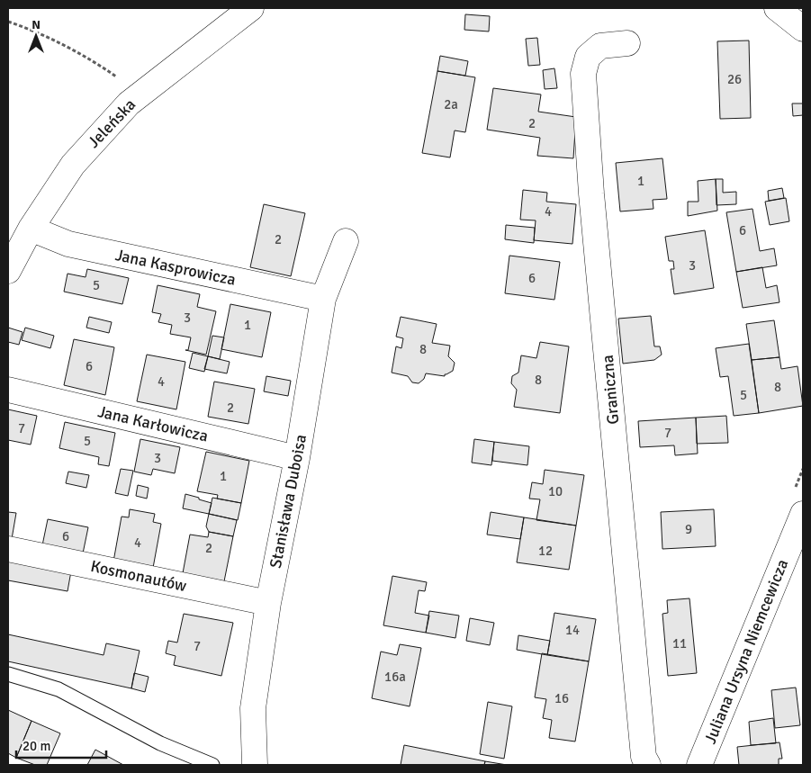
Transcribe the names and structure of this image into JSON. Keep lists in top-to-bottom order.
{
  "streets": {
    "street": [
      "Jeleńska",
      "Jana Kasprowicza",
      "Graniczna",
      "Jana Karłowicza",
      "Stanisława Duboisa",
      "Kosmonautów",
      "Juliana Ursyna Niemcewicza"
    ]
  },
  "crossings": [
    ["Jeleńska", "Jana Kasprowicza"],
    ["Jana Kasprowicza", "Stanisława Duboisa"],
    ["Jana Karłowicza", "Stanisława Duboisa"],
    ["Stanisława Duboisa", "Kosmonautów"]
  ],
  "house_numbers": [
    "26",
    "2a",
    "2",
    "1",
    "4",
    "6",
    "2",
    "3",
    "6",
    "5",
    "3",
    "1",
    "8",
    "6",
    "8",
    "4",
    "8",
    "5",
    "2",
    "7",
    "7",
    "5",
    "3",
    "1",
    "10",
    "9",
    "6",
    "4",
    "2",
    "12",
    "14",
    "11",
    "7",
    "16a",
    "16"
  ],
  "scale_bar": "20 m",
  "north": "top"
}
